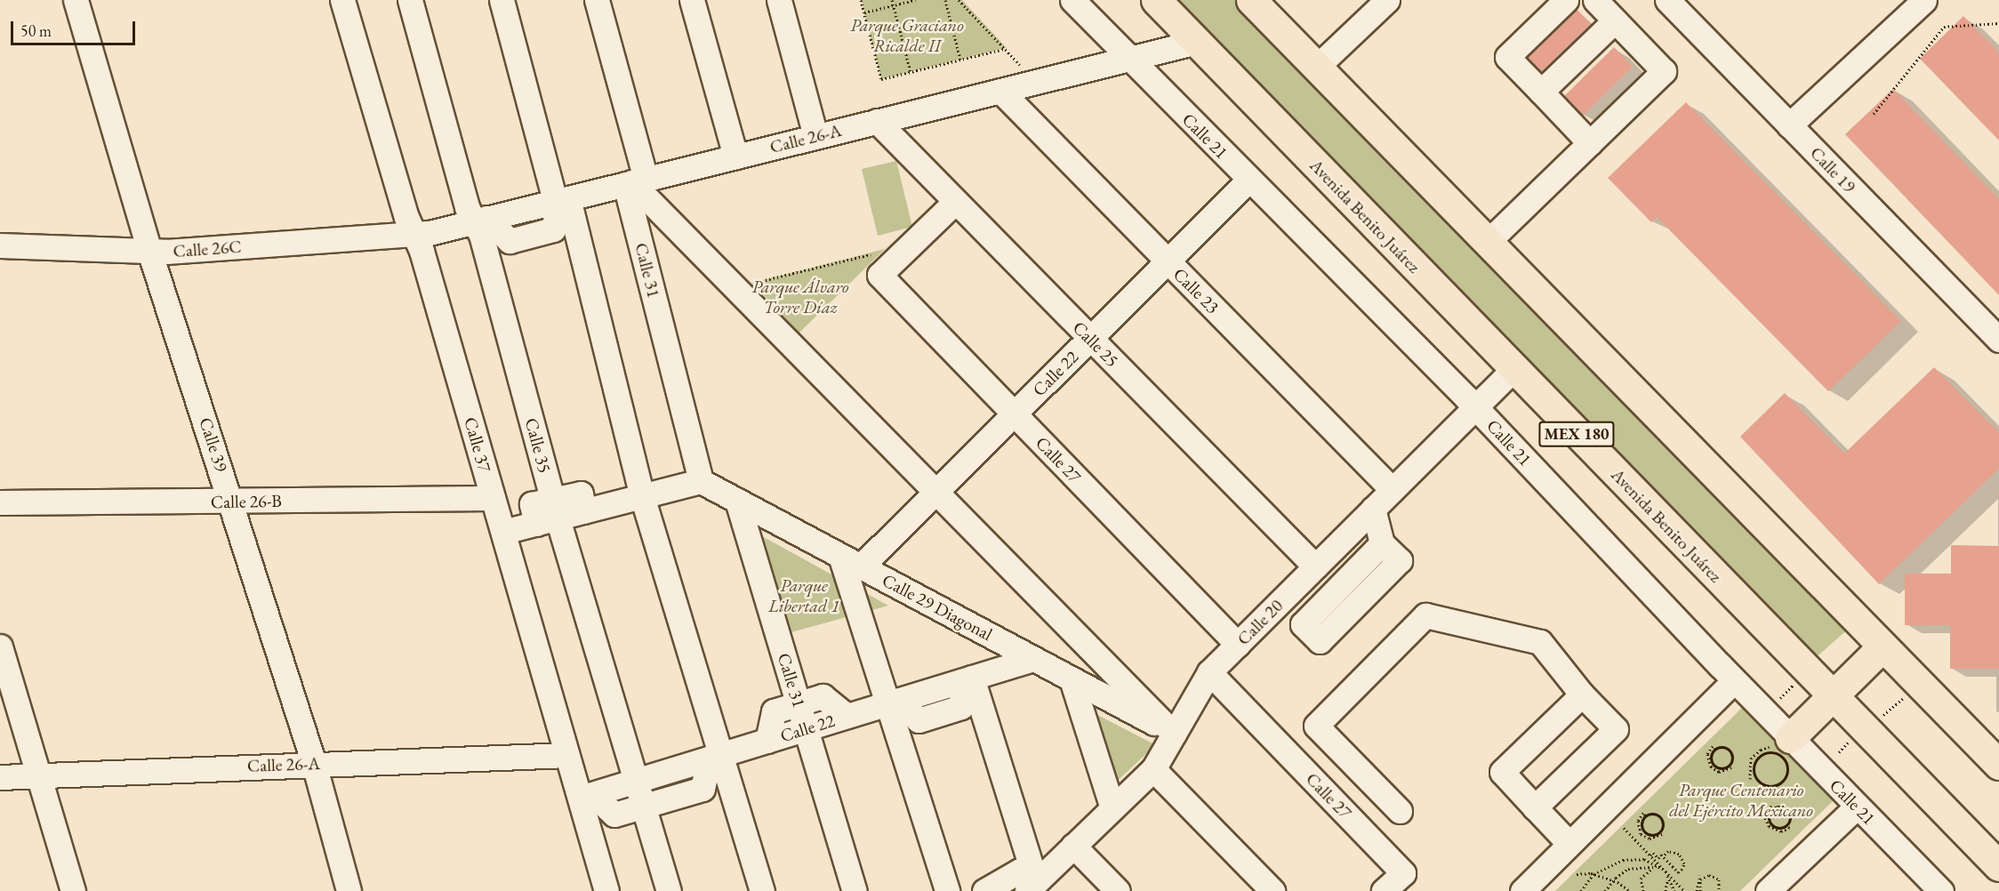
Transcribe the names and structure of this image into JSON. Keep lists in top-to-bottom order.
{
  "streets": {
    "main road": ["Avenida Benito Juárez", "MEX 180"],
    "street": [
      "Calle 21",
      "Calle 26-A",
      "Calle 19",
      "Calle 26C",
      "Calle 31",
      "Calle 23",
      "Calle 25",
      "Calle 22",
      "Calle 39",
      "Calle 37",
      "Calle 35",
      "Calle 27",
      "Calle 26-B",
      "Calle 29 Diagonal",
      "Calle 20"
    ]
  },
  "crossings": [
    ["Calle 21", "Calle 26-A"],
    ["Calle 21", "Calle 22"],
    ["Calle 21", "Calle 20"],
    ["Calle 26-A", "Avenida Benito Juárez"],
    ["Calle 26-A", "Calle 31"],
    ["Calle 26-A", "Calle 23"],
    ["Calle 26-A", "Calle 25"],
    ["Calle 26-A", "Calle 39"],
    ["Calle 26-A", "Calle 37"],
    ["Avenida Benito Juárez", "Calle 20"],
    ["Calle 26C", "Calle 39"],
    ["Calle 26C", "Calle 37"],
    ["Calle 31", "Calle 22"],
    ["Calle 31", "Calle 29 Diagonal"],
    ["Calle 23", "Calle 22"],
    ["Calle 23", "Calle 20"],
    ["Calle 25", "Calle 22"],
    ["Calle 25", "Calle 20"],
    ["Calle 22", "Calle 37"],
    ["Calle 22", "Calle 35"],
    ["Calle 22", "Calle 27"],
    ["Calle 22", "Calle 29 Diagonal"],
    ["Calle 39", "Calle 26-B"],
    ["Calle 37", "Calle 26-B"],
    ["Calle 27", "Calle 20"],
    ["Calle 29 Diagonal", "Calle 20"]
  ],
  "parks": [
    "Parque Graciano Ricalde II",
    "Parque Álvaro Torre Díaz",
    "Parque Libertad 1",
    "Parque Centenario del Ejército Mexicano"
  ],
  "scale_bar": "50 m"
}
